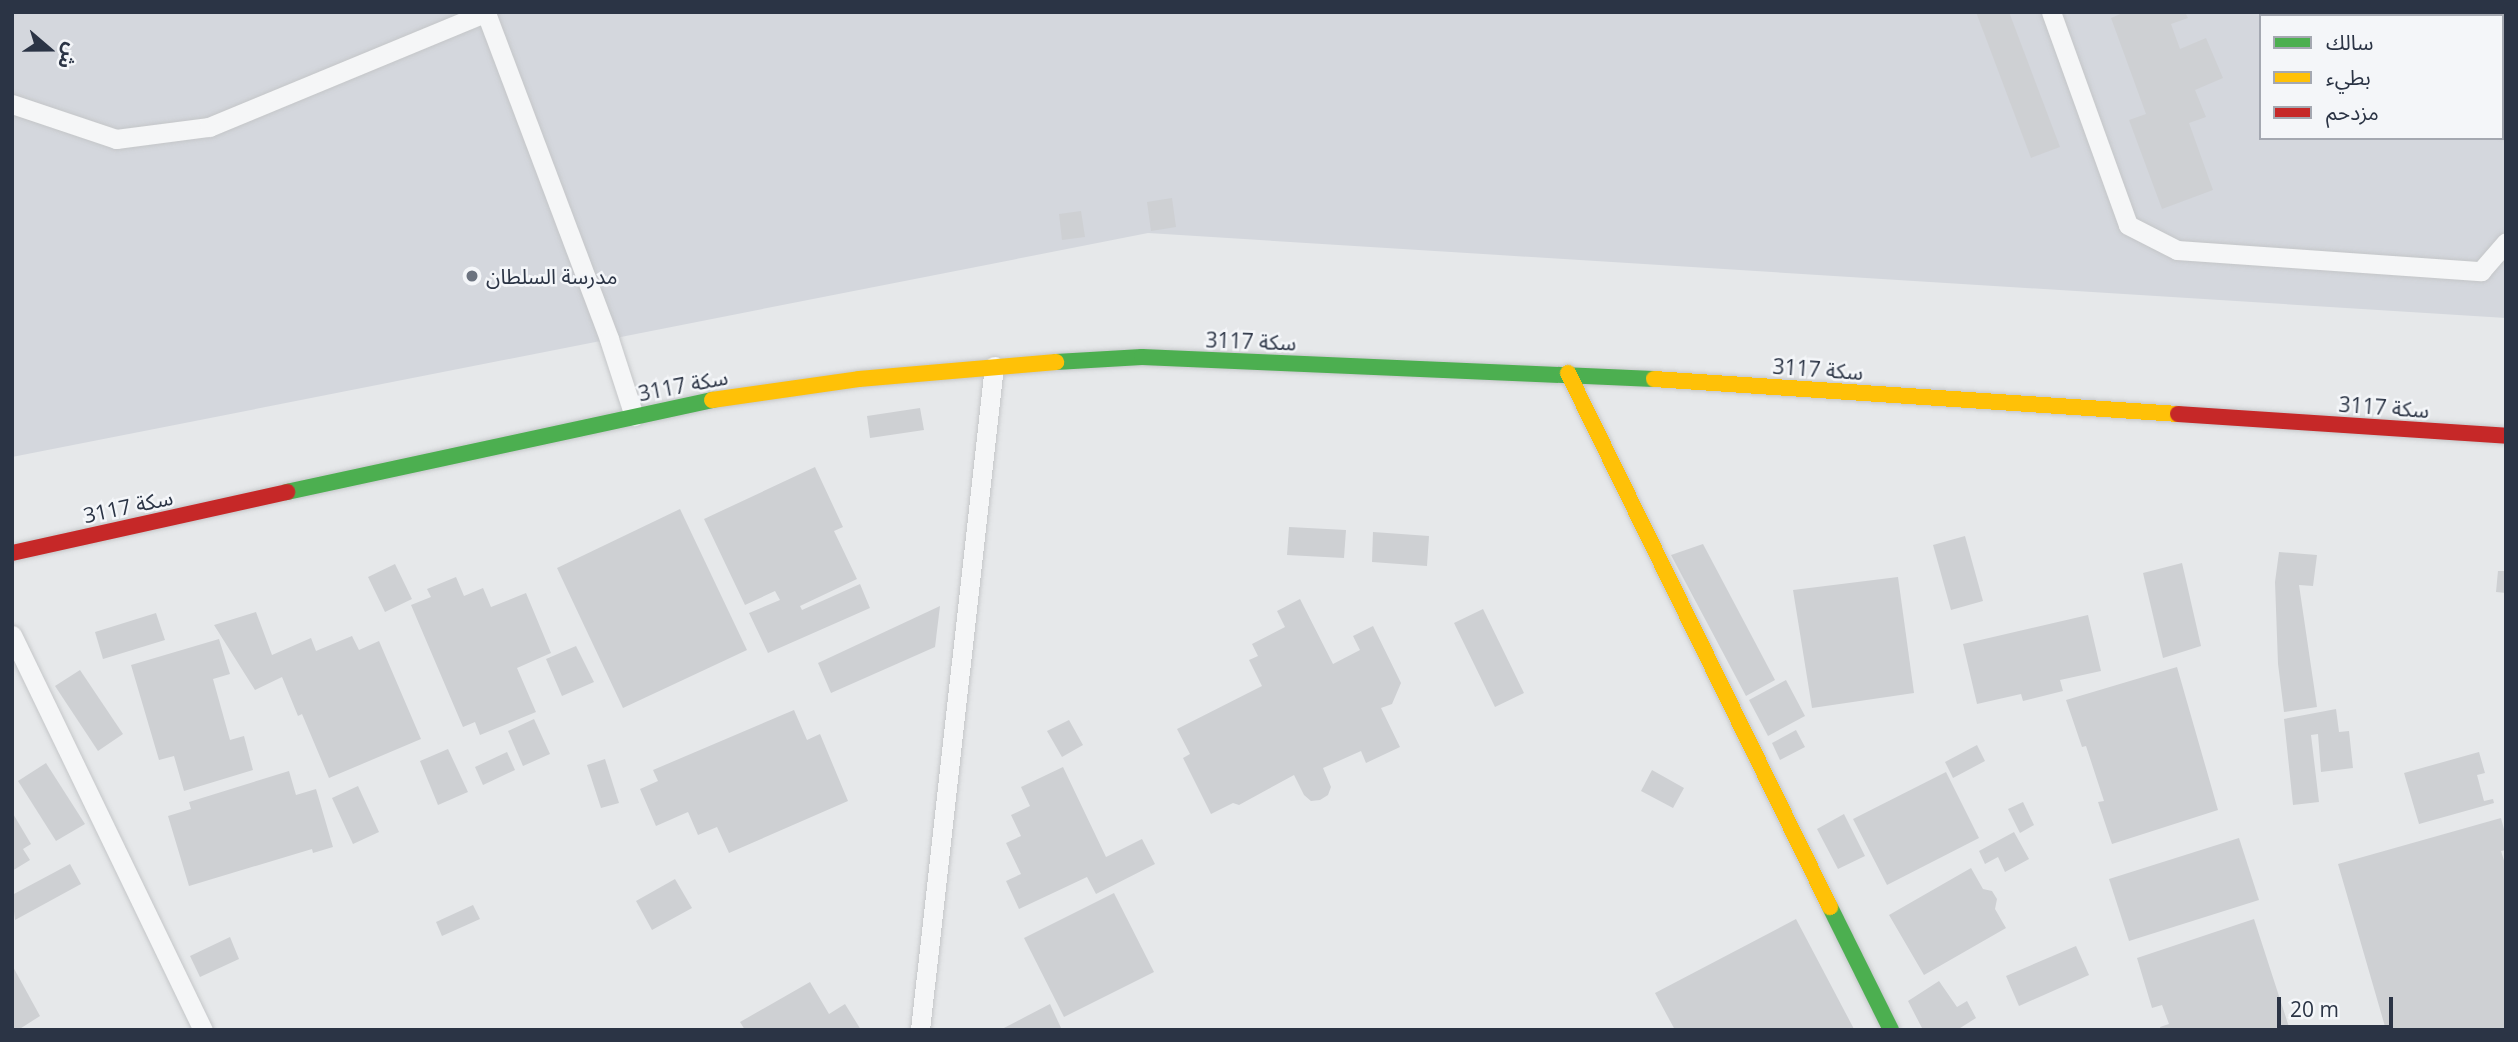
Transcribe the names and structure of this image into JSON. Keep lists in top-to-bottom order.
{
  "streets": {
    "street": ["سكة 3117"]
  },
  "places": ["مدرسة السلطان"],
  "legend": ["سالك", "بطيء", "مزدحم"],
  "scale_bar": "20 m",
  "north": "right"
}
